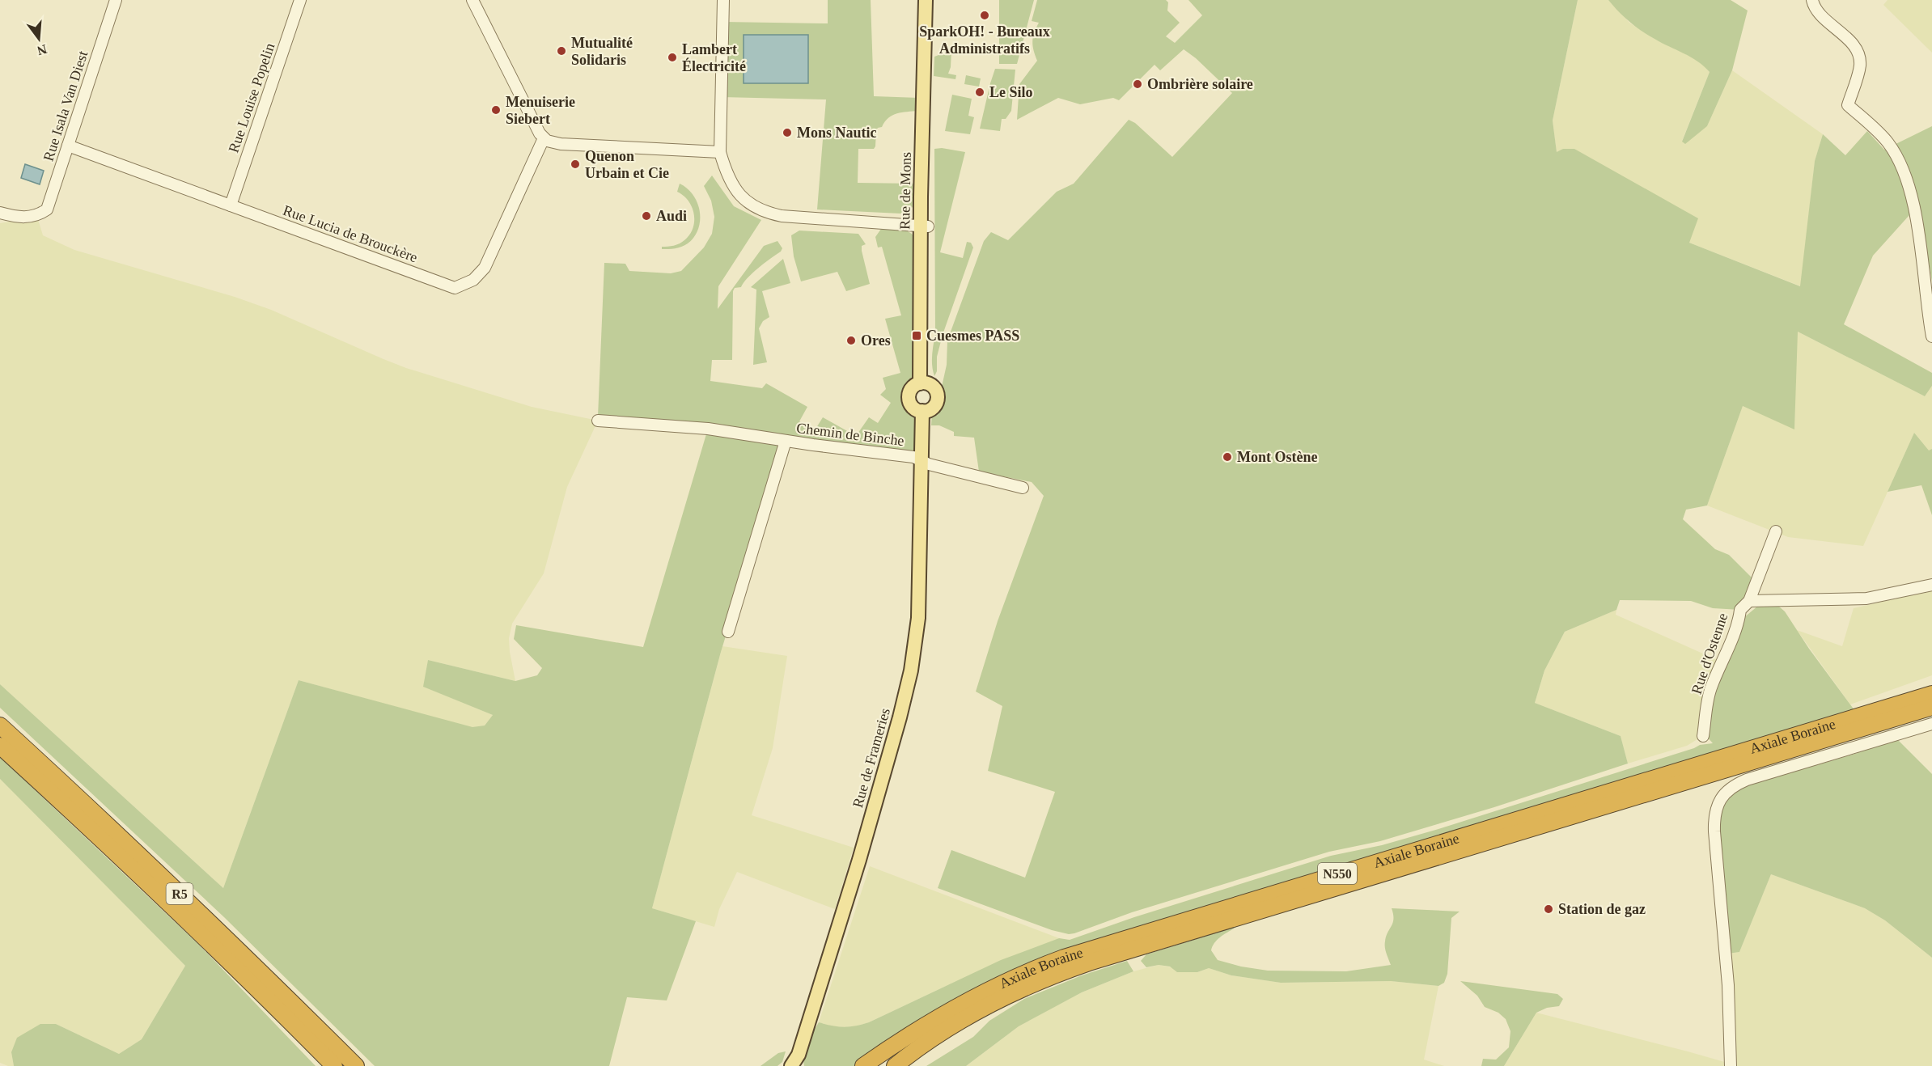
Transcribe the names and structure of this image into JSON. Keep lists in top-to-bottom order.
{
  "streets": {
    "highway": ["Axiale Boraine", "N550", "R5"],
    "main road": ["Rue de Mons", "Rue de Frameries"],
    "street": [
      "Rue Louise Popelin",
      "Rue Isala Van Diest",
      "Rue Lucia de Brouckère",
      "Chemin de Binche",
      "Rue d'Ostenne"
    ]
  },
  "crossings": [
    ["Rue Louise Popelin", "Rue Lucia de Brouckère"],
    ["Rue Isala Van Diest", "Rue Lucia de Brouckère"],
    ["Chemin de Binche", "Rue de Frameries"]
  ],
  "places": {
    "other": [
      "SparkOH! - Bureaux Administratifs",
      "Mutualité Solidaris",
      "Lambert Électricité",
      "Ombrière solaire",
      "Le Silo",
      "Menuiserie Siebert",
      "Mons Nautic",
      "Quenon Urbain et Cie",
      "Audi",
      "Ores",
      "Mont Ostène",
      "Station de gaz"
    ],
    "transit": ["Cuesmes PASS"]
  },
  "north": "bottom"
}
